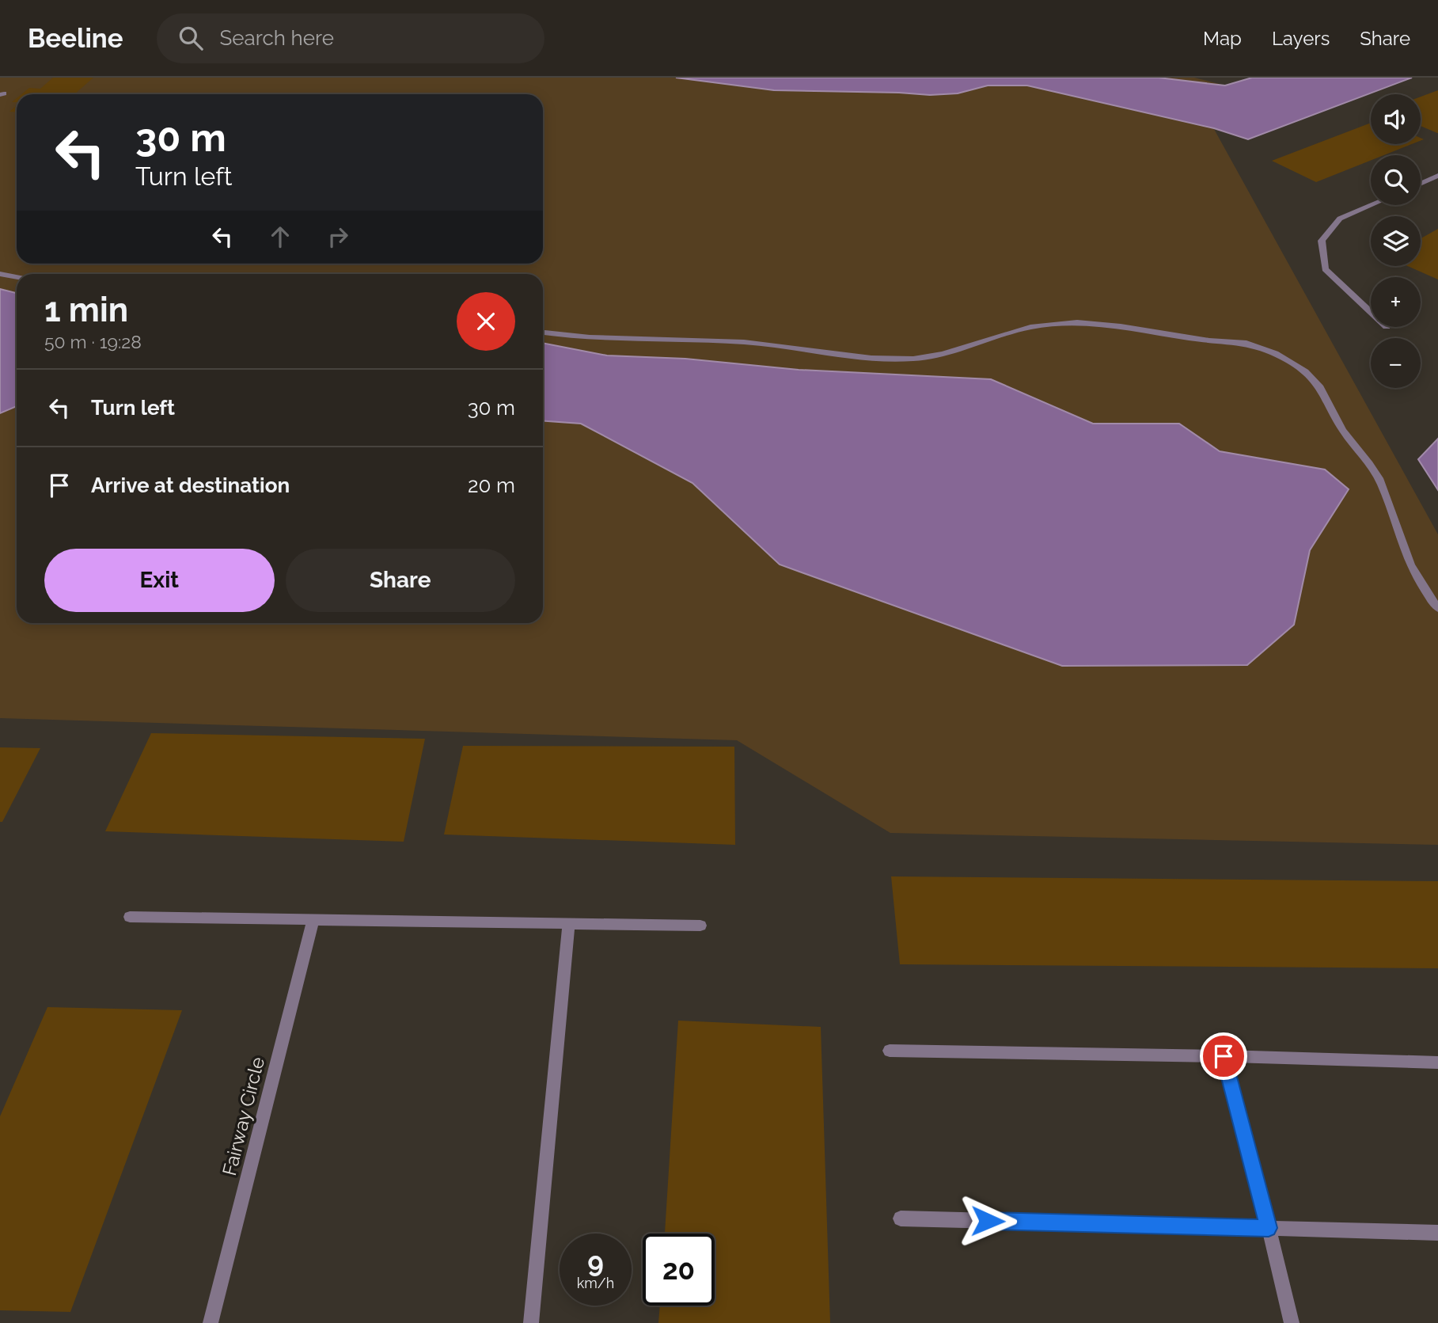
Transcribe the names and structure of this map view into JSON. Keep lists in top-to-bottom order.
{
  "streets": {
    "street": ["Fairway Circle"]
  },
  "page": {
    "header": "Beeline",
    "search": "Search here",
    "nav": ["Map", "Layers", "Share"],
    "map_buttons": ["+", "−"],
    "turn": ["30 m", "Turn left"],
    "heading": ["1 min", "50 m · 19:28"],
    "list": [
      {
        "name": "Turn left",
        "value": "30 m"
      },
      {
        "name": "Arrive at destination",
        "value": "20 m"
      }
    ],
    "buttons": ["Exit", "Share"],
    "speed": "9 km/h",
    "limit": "20"
  }
}
